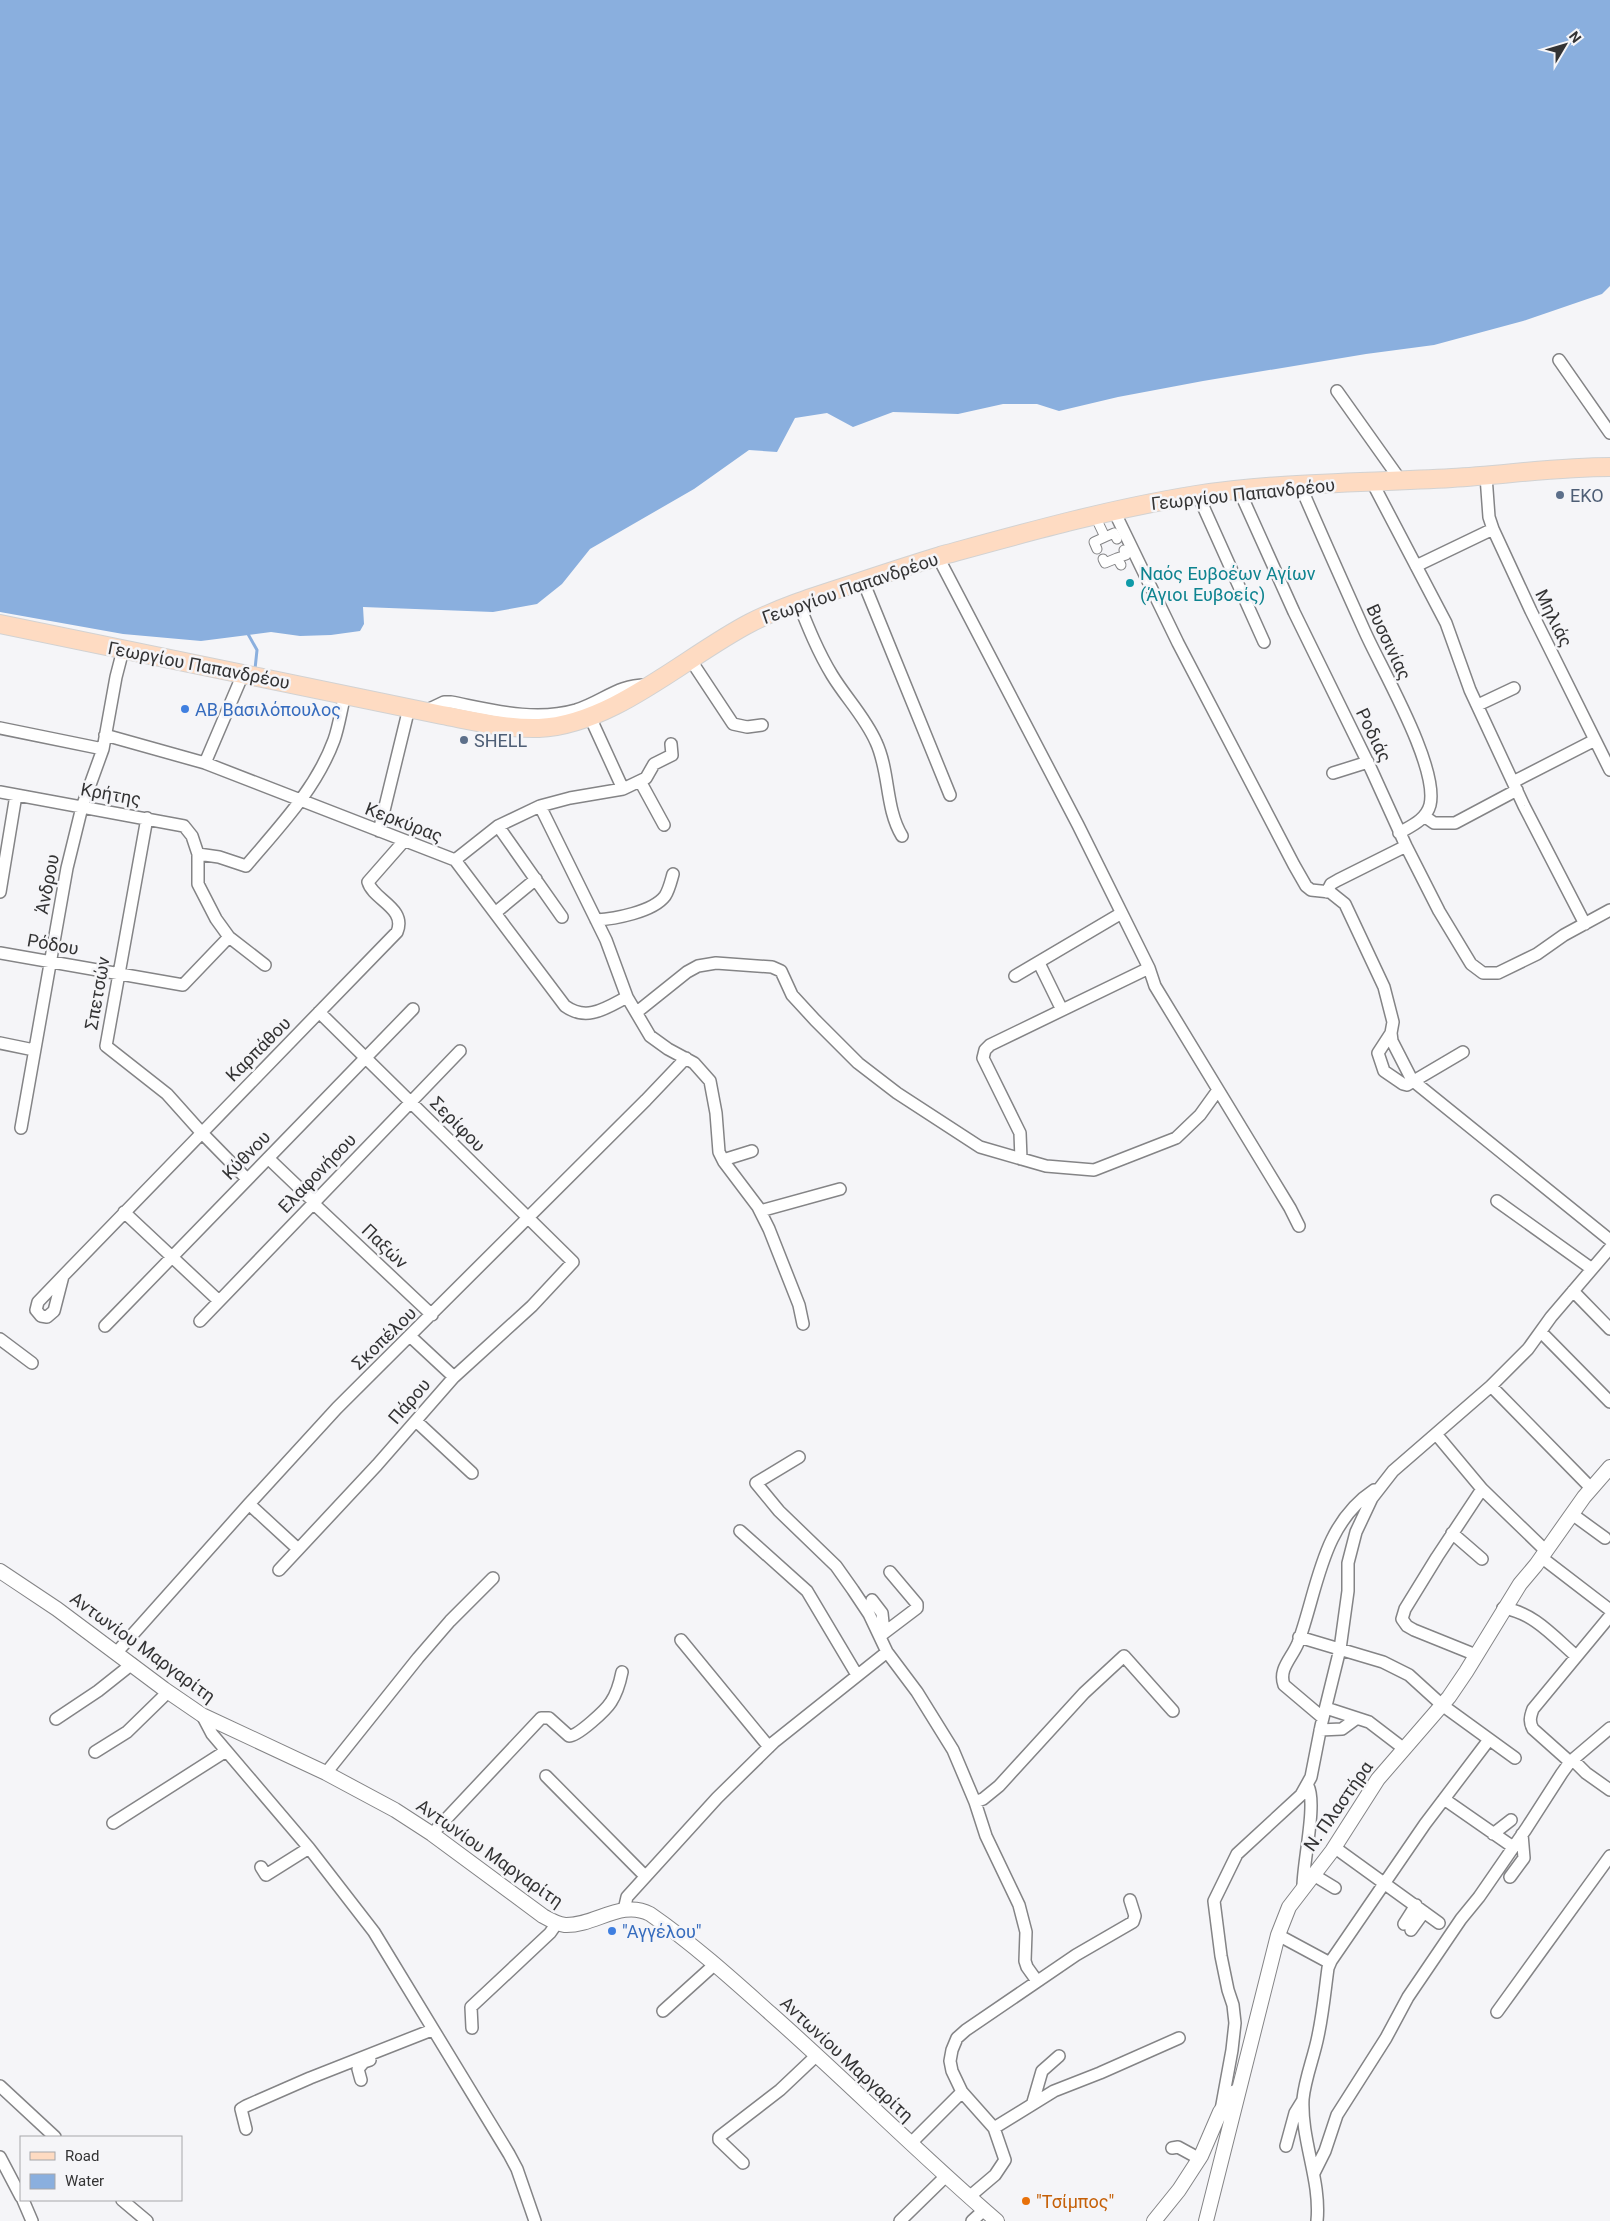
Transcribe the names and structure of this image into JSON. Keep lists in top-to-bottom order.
{
  "streets": {
    "main road": ["Γεωργίου Παπανδρέου"],
    "street": [
      "Μηλιάς",
      "Βυσσινίας",
      "Ροδιάς",
      "Κρήτης",
      "Κερκύρας",
      "Άνδρου",
      "Ρόδου",
      "Σπετσών",
      "Καρπάθου",
      "Σερίφου",
      "Κύθνου",
      "Ελαφονήσου",
      "Παξών",
      "Σκοπέλου",
      "Πάρου",
      "Αντωνίου Μαργαρίτη",
      "Ν. Πλαστήρα"
    ]
  },
  "crossings": [
    ["Γεωργίου Παπανδρέου", "Μηλιάς"],
    ["Γεωργίου Παπανδρέου", "Βυσσινίας"],
    ["Γεωργίου Παπανδρέου", "Ροδιάς"],
    ["Γεωργίου Παπανδρέου", "Άνδρου"],
    ["Κρήτης", "Άνδρου"],
    ["Κρήτης", "Σπετσών"],
    ["Κερκύρας", "Άνδρου"],
    ["Κερκύρας", "Καρπάθου"],
    ["Άνδρου", "Ρόδου"],
    ["Ρόδου", "Σπετσών"],
    ["Σπετσών", "Καρπάθου"],
    ["Καρπάθου", "Σερίφου"],
    ["Σερίφου", "Κύθνου"],
    ["Σερίφου", "Ελαφονήσου"],
    ["Σερίφου", "Σκοπέλου"],
    ["Σερίφου", "Πάρου"],
    ["Κύθνου", "Παξών"],
    ["Ελαφονήσου", "Παξών"],
    ["Παξών", "Σκοπέλου"],
    ["Σκοπέλου", "Αντωνίου Μαργαρίτη"]
  ],
  "places": [
    "ΕΚΟ",
    "Ναός Ευβοέων Αγίων (Άγιοι Ευβοείς)",
    "ΑΒ Βασιλόπουλος",
    "SHELL",
    "\"Αγγέλου\"",
    "\"Τσίμπος\""
  ],
  "legend": ["Road", "Water"],
  "north": "top right"
}
